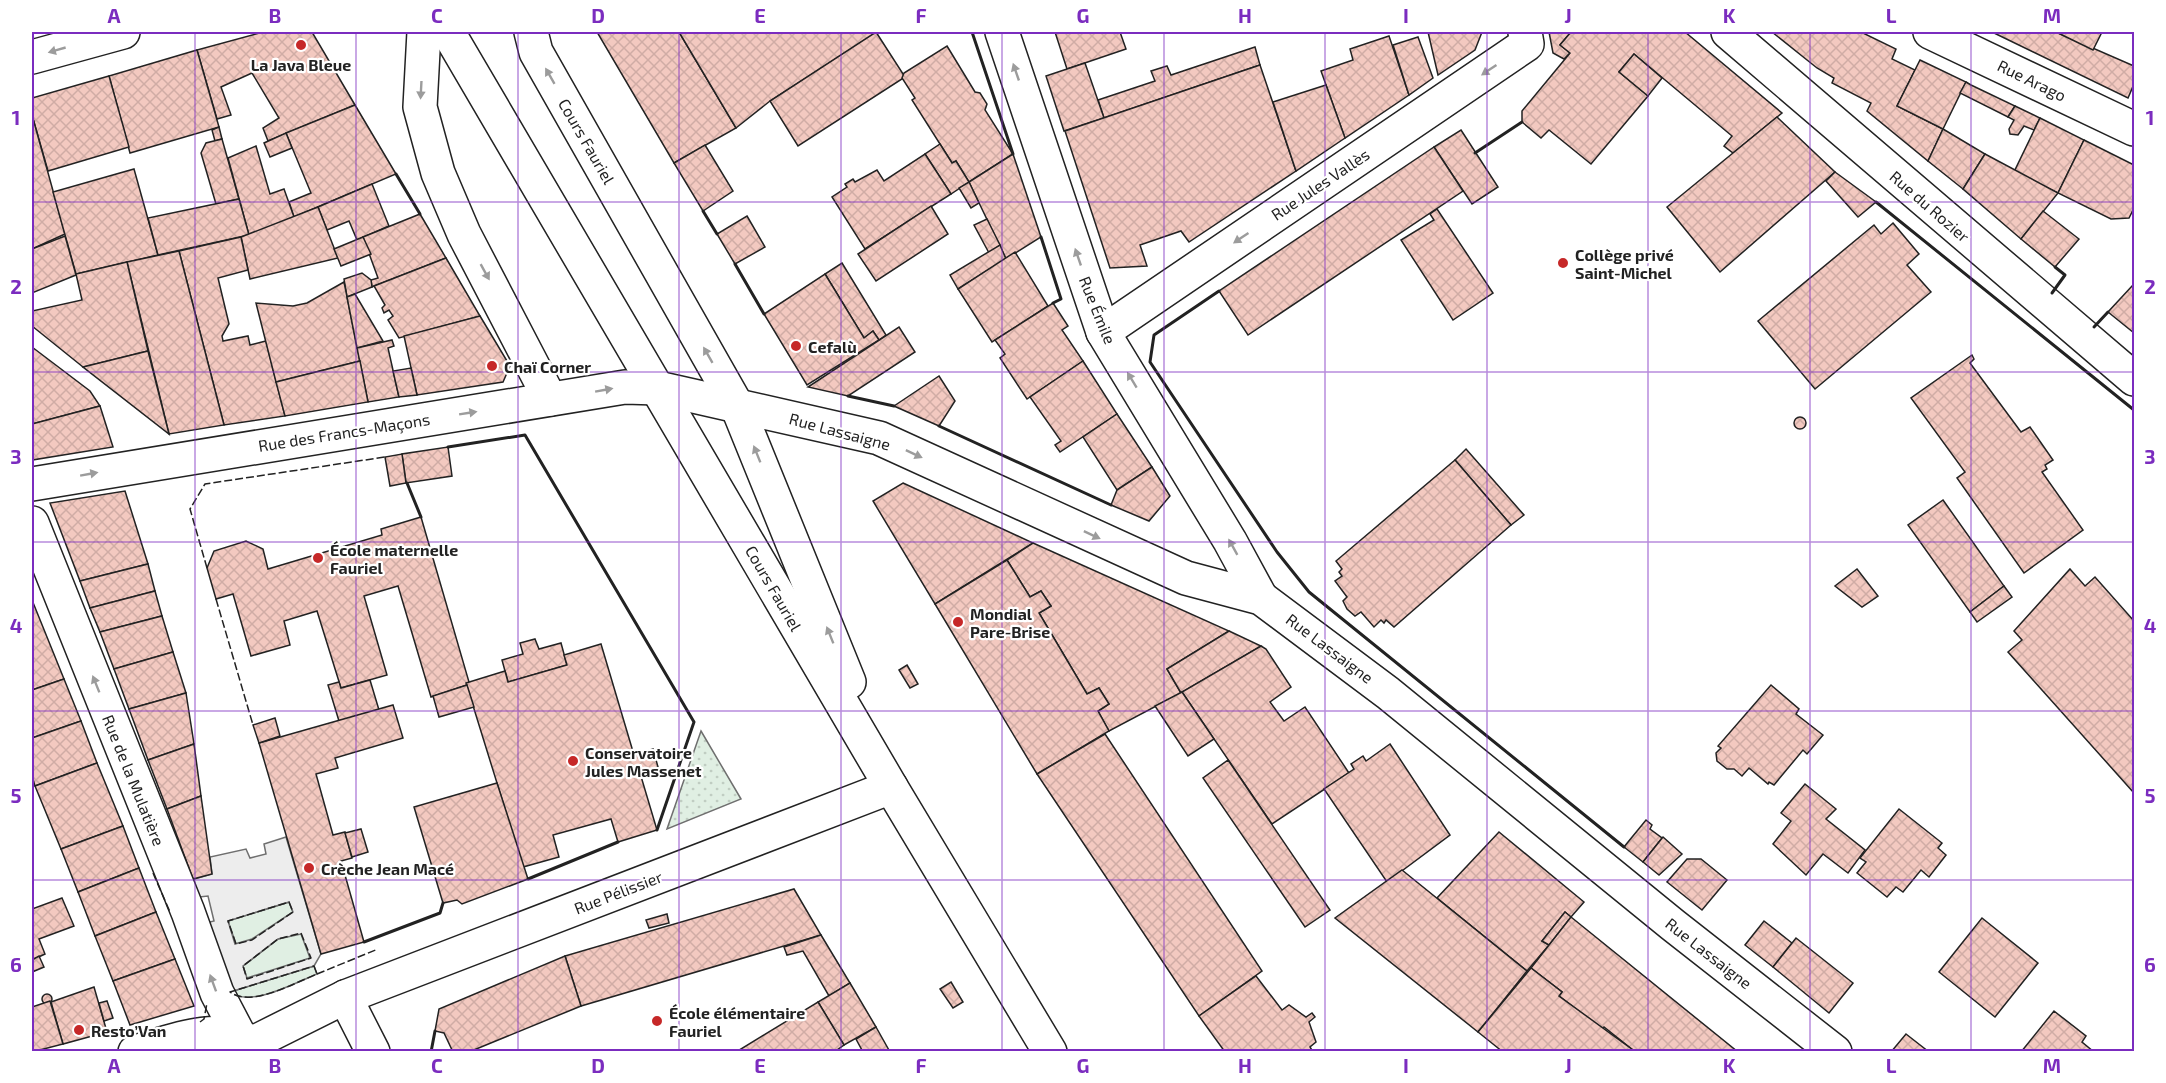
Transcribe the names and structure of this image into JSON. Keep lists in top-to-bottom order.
{
  "streets": {
    "street": [
      "Rue Arago",
      "Cours Fauriel",
      "Rue Jules Vallès",
      "Rue du Rozier",
      "Rue Émile",
      "Rue Lassaigne",
      "Rue des Francs-Maçons",
      "Rue de la Mulatière",
      "Rue Pélissier"
    ]
  },
  "crossings": [
    ["Cours Fauriel", "Rue Lassaigne"],
    ["Cours Fauriel", "Rue des Francs-Maçons"],
    ["Cours Fauriel", "Rue Pélissier"],
    ["Rue Jules Vallès", "Rue Émile"],
    ["Rue Émile", "Rue Lassaigne"],
    ["Rue de la Mulatière", "Rue Pélissier"]
  ],
  "one_way": [
    "Rue Jules Vallès",
    "Rue Émile",
    "Rue Lassaigne",
    "Rue des Francs-Maçons",
    "Rue de la Mulatière"
  ],
  "places": [
    "La Java Bleue",
    "Collège privé Saint-Michel",
    "Cefalù",
    "Chaï Corner",
    "École maternelle Fauriel",
    "Mondial Pare-Brise",
    "Conservatoire Jules Massenet",
    "Crèche Jean Macé",
    "École élémentaire Fauriel",
    "Resto’Van"
  ],
  "grid": {
    "columns": [
      "A",
      "B",
      "C",
      "D",
      "E",
      "F",
      "G",
      "H",
      "I",
      "J",
      "K",
      "L",
      "M"
    ],
    "rows": [
      "1",
      "2",
      "3",
      "4",
      "5",
      "6"
    ]
  }
}
